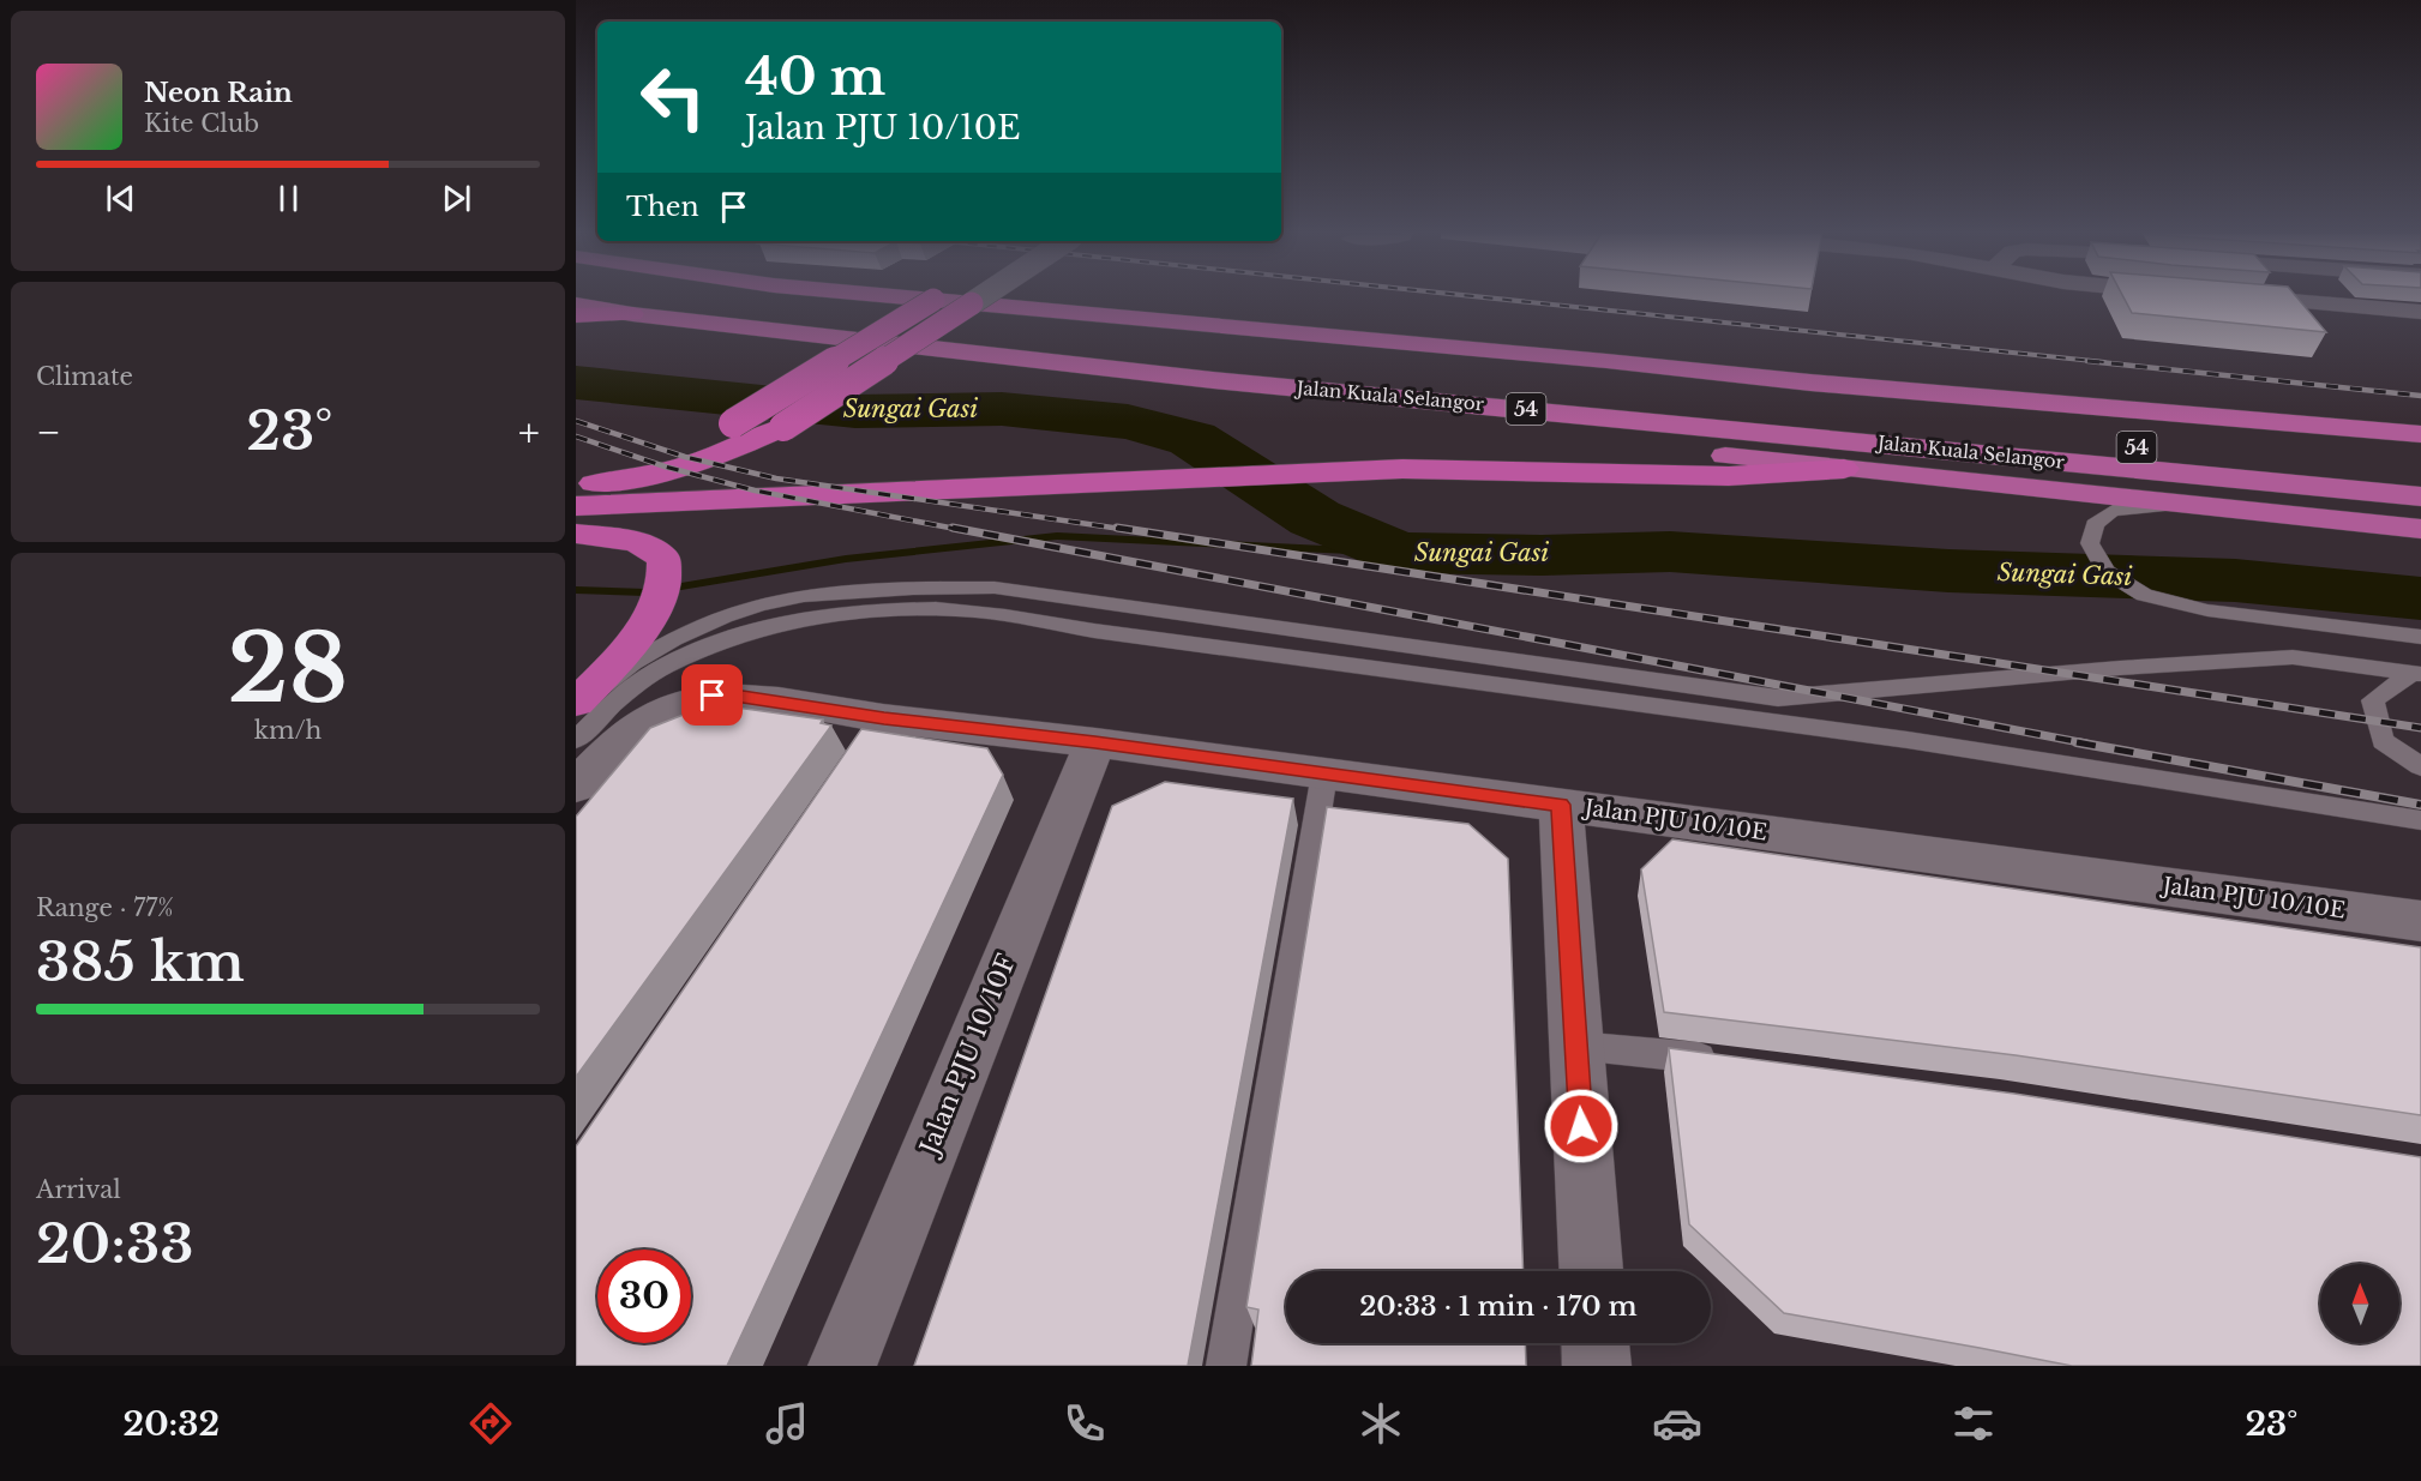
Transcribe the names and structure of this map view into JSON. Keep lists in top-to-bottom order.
{
  "streets": {
    "highway": ["Jalan Kuala Selangor", "54"],
    "street": ["Jalan PJU 10/10E", "Jalan PJU 10/10F"]
  },
  "crossings": [
    ["Jalan PJU 10/10E", "Jalan PJU 10/10F"]
  ],
  "water": ["Sungai Gasi"],
  "north": "top",
  "page": {
    "turn": ["40 m", "Jalan PJU 10/10E"],
    "song": ["Neon Rain", "Kite Club"],
    "then": "Then",
    "tile": [
      "Climate",
      ["28", "km/h"],
      ["Range · 77%", "385 km"],
      ["Arrival", "20:33"]
    ],
    "heat": ["−", "23°", "+"],
    "limit": "30",
    "trip": "20:33 · 1 min · 170 m",
    "tabs": ["20:32", "23°"]
  }
}
